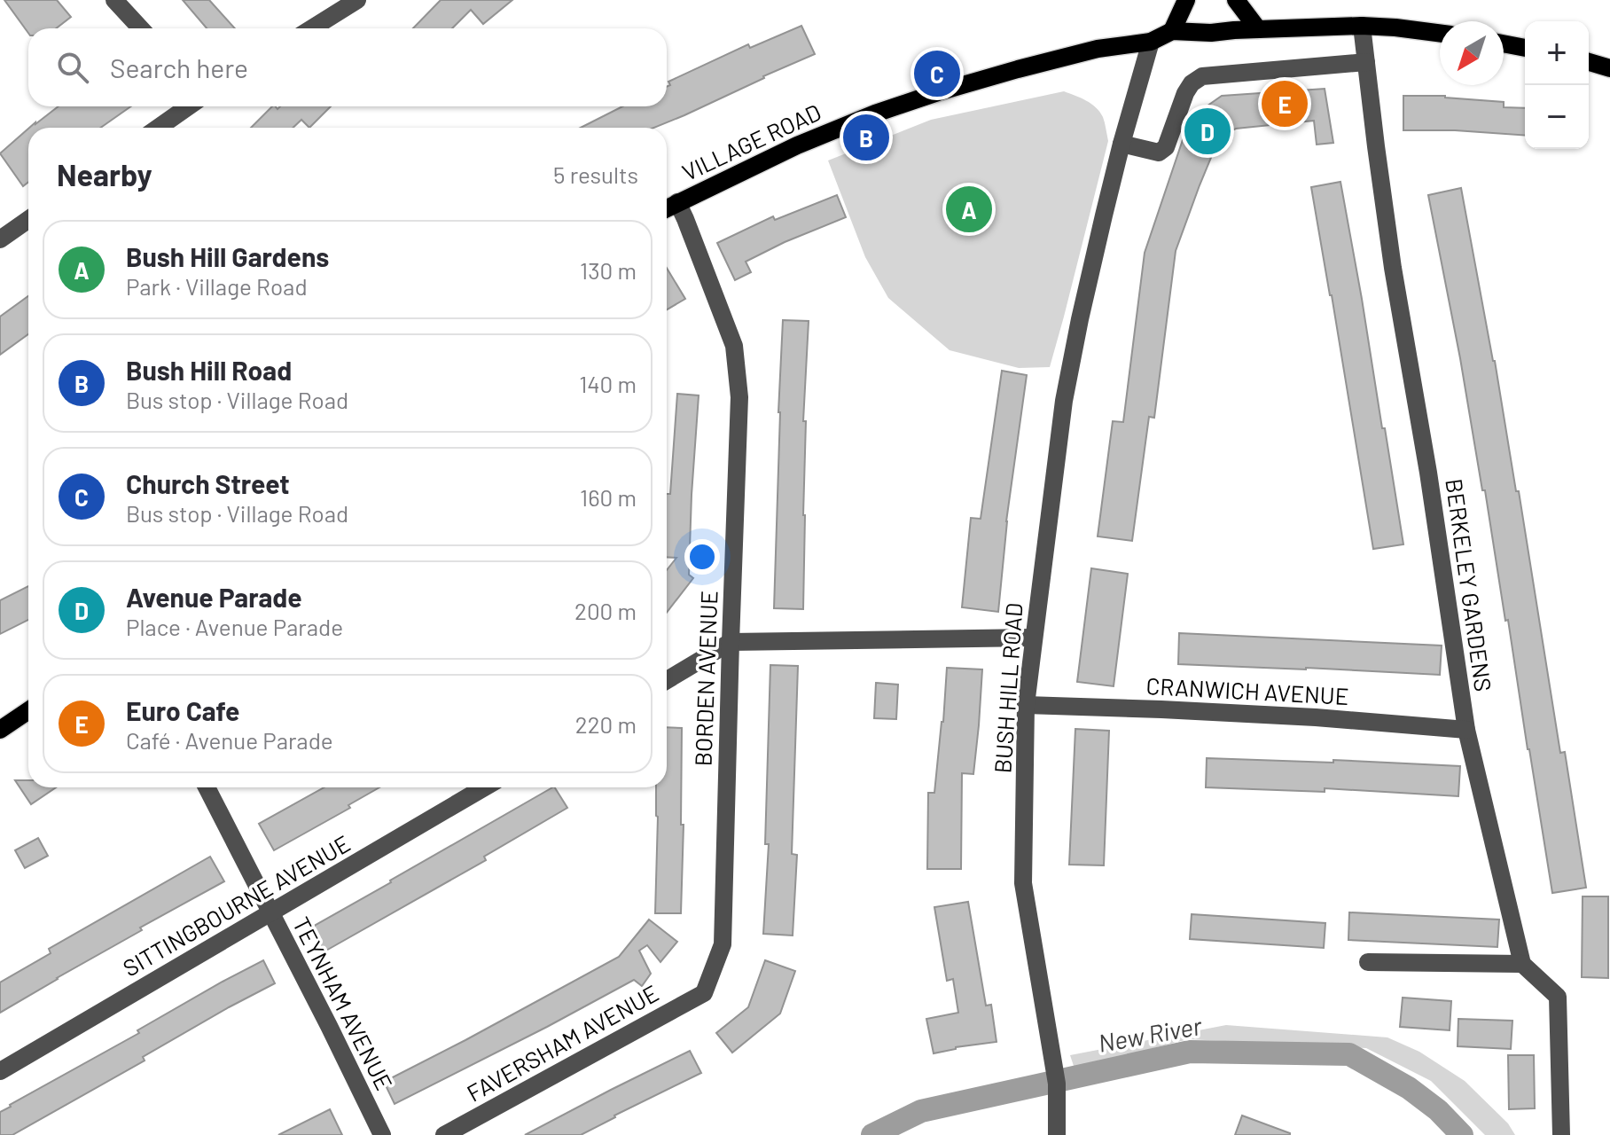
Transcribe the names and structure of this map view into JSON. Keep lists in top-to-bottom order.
{
  "streets": {
    "main road": ["VILLAGE ROAD"],
    "street": [
      "BERKELEY GARDENS",
      "BORDEN AVENUE",
      "BUSH HILL ROAD",
      "CRANWICH AVENUE",
      "SITTINGBOURNE AVENUE",
      "TEYNHAM AVENUE",
      "FAVERSHAM AVENUE"
    ]
  },
  "crossings": [
    ["VILLAGE ROAD", "BORDEN AVENUE"],
    ["VILLAGE ROAD", "BUSH HILL ROAD"],
    ["BERKELEY GARDENS", "CRANWICH AVENUE"],
    ["BORDEN AVENUE", "FAVERSHAM AVENUE"],
    ["BUSH HILL ROAD", "CRANWICH AVENUE"],
    ["SITTINGBOURNE AVENUE", "TEYNHAM AVENUE"]
  ],
  "water": ["New River"],
  "north": "bottom left",
  "page": {
    "map_buttons": ["+", "−"],
    "search": "Search here",
    "pins": [
      "C",
      "E",
      "D",
      "B",
      "A"
    ],
    "heading": ["Nearby", "5 results"],
    "list": [
      {
        "mark": "A",
        "name": "Bush Hill Gardens",
        "note": "Park · Village Road",
        "value": "130 m"
      },
      {
        "mark": "B",
        "name": "Bush Hill Road",
        "note": "Bus stop · Village Road",
        "value": "140 m"
      },
      {
        "mark": "C",
        "name": "Church Street",
        "note": "Bus stop · Village Road",
        "value": "160 m"
      },
      {
        "mark": "D",
        "name": "Avenue Parade",
        "note": "Place · Avenue Parade",
        "value": "200 m"
      },
      {
        "mark": "E",
        "name": "Euro Cafe",
        "note": "Café · Avenue Parade",
        "value": "220 m"
      }
    ]
  }
}
